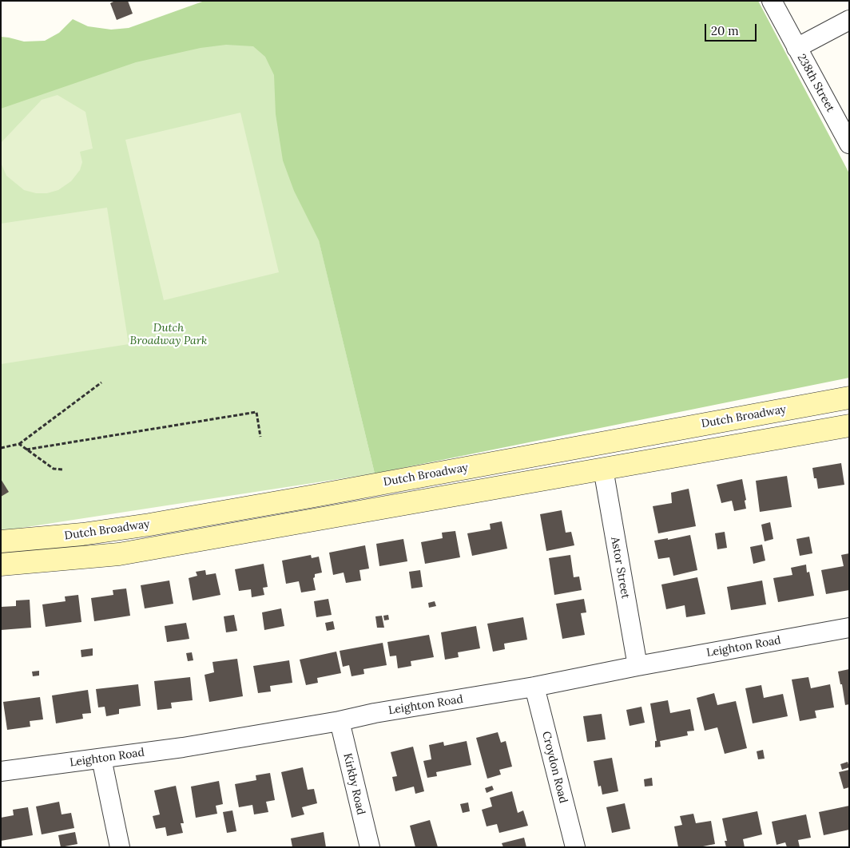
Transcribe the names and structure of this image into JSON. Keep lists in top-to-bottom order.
{
  "streets": {
    "main road": ["Dutch Broadway"],
    "street": [
      "238th Street",
      "Astor Street",
      "Leighton Road",
      "Croydon Road",
      "Kirkby Road"
    ]
  },
  "crossings": [
    ["Dutch Broadway", "Astor Street"],
    ["Astor Street", "Leighton Road"],
    ["Leighton Road", "Croydon Road"],
    ["Leighton Road", "Kirkby Road"]
  ],
  "parks": ["Dutch Broadway Park"],
  "scale_bar": "20 m"
}
